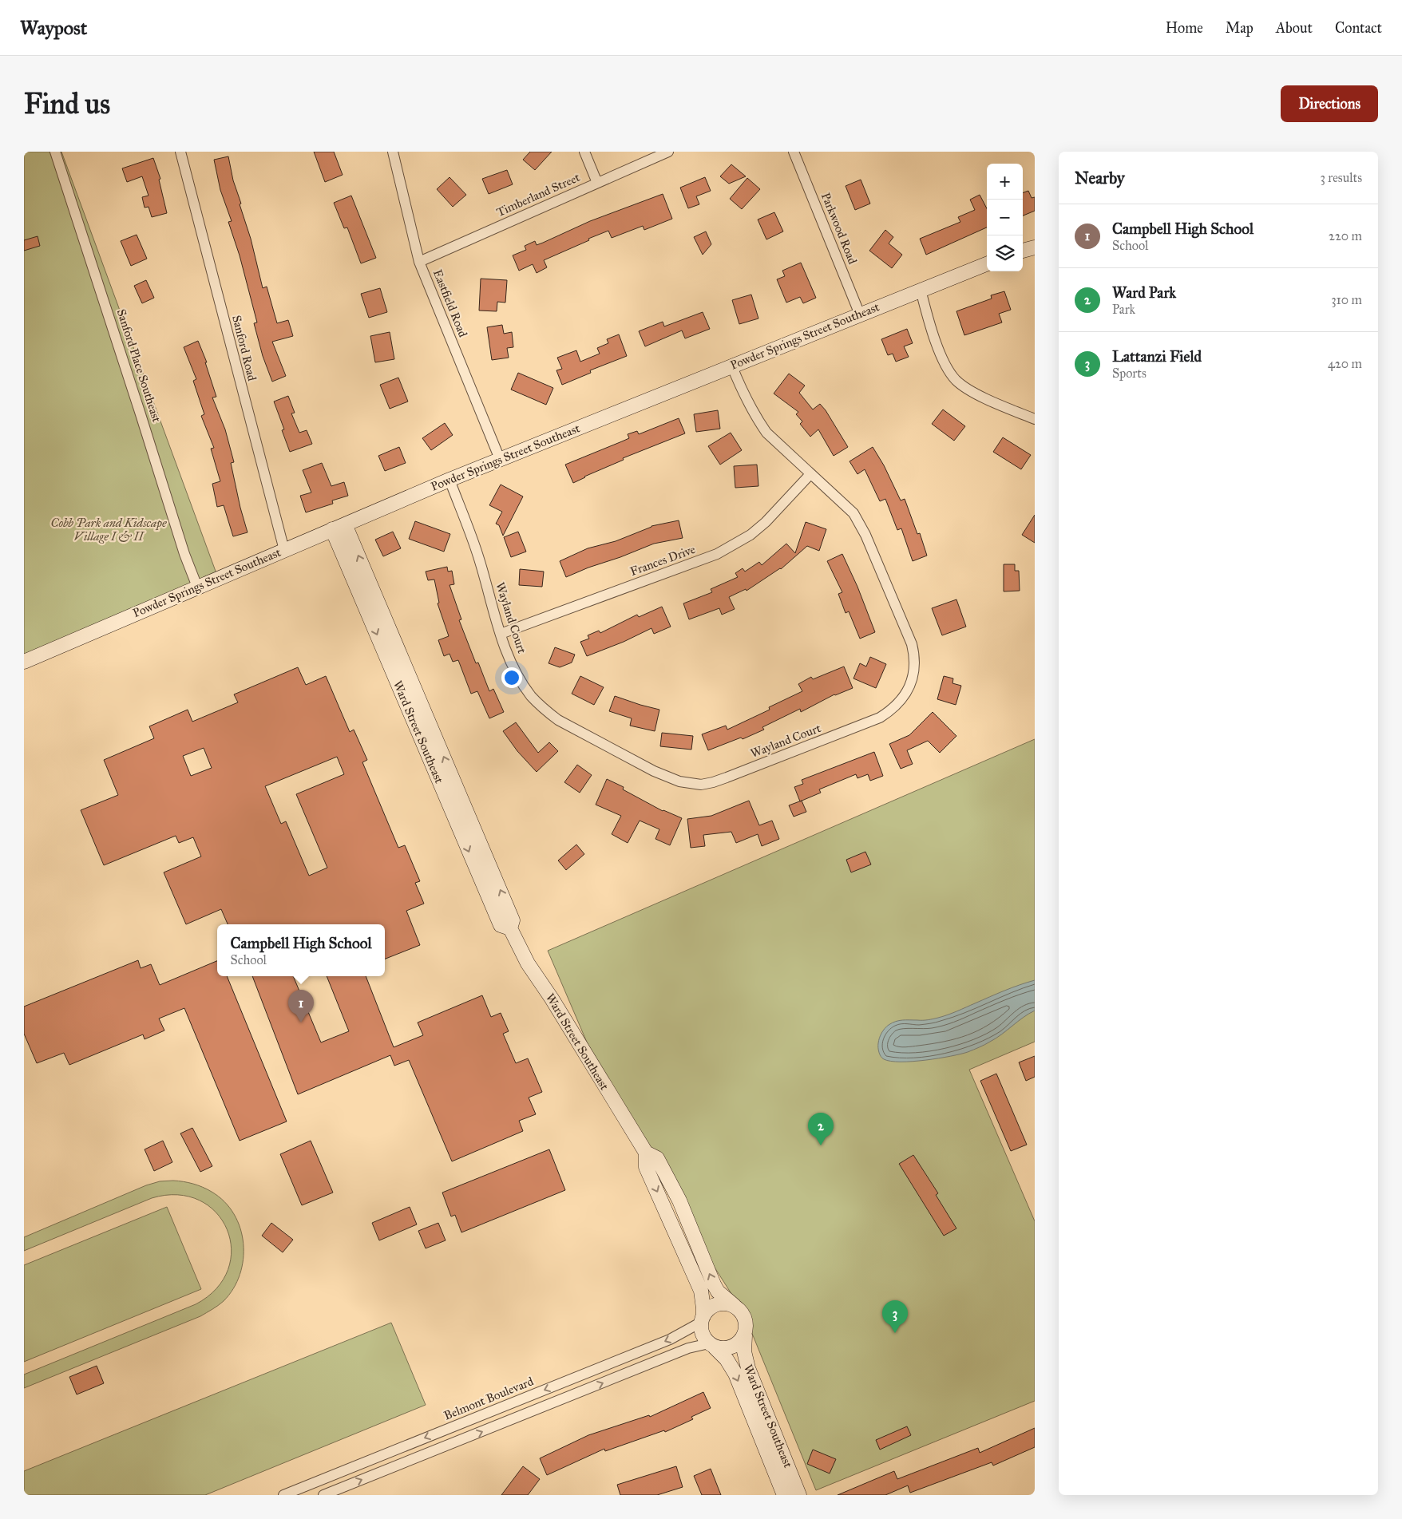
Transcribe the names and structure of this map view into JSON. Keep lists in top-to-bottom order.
{
  "streets": {
    "street": [
      "Timberland Street",
      "Parkwood Road",
      "Eastfield Road",
      "Powder Springs Street Southeast",
      "Sanford Road",
      "Sanford Place Southeast",
      "Frances Drive",
      "Wayland Court",
      "Ward Street Southeast",
      "Belmont Boulevard"
    ]
  },
  "crossings": [
    ["Timberland Street", "Eastfield Road"],
    ["Parkwood Road", "Powder Springs Street Southeast"],
    ["Eastfield Road", "Powder Springs Street Southeast"],
    ["Powder Springs Street Southeast", "Sanford Road"],
    ["Powder Springs Street Southeast", "Sanford Place Southeast"],
    ["Powder Springs Street Southeast", "Wayland Court"],
    ["Powder Springs Street Southeast", "Ward Street Southeast"],
    ["Frances Drive", "Wayland Court"],
    ["Ward Street Southeast", "Belmont Boulevard"]
  ],
  "parks": ["Cobb Park and Kidscape Village I & II"],
  "page": {
    "header": "Waypost",
    "nav": [
      "Home",
      "Map",
      "About",
      "Contact"
    ],
    "buttons": "Directions",
    "title": "Find us",
    "heading": ["Nearby", "3 results"],
    "map_buttons": ["+", "−"],
    "list": [
      {
        "mark": "1",
        "name": "Campbell High School",
        "note": "School",
        "value": "220 m"
      },
      {
        "mark": "2",
        "name": "Ward Park",
        "note": "Park",
        "value": "310 m"
      },
      {
        "mark": "3",
        "name": "Lattanzi Field",
        "note": "Sports",
        "value": "420 m"
      }
    ],
    "popup": ["Campbell High School", "School"],
    "pins": ["1", "2", "3"]
  }
}
